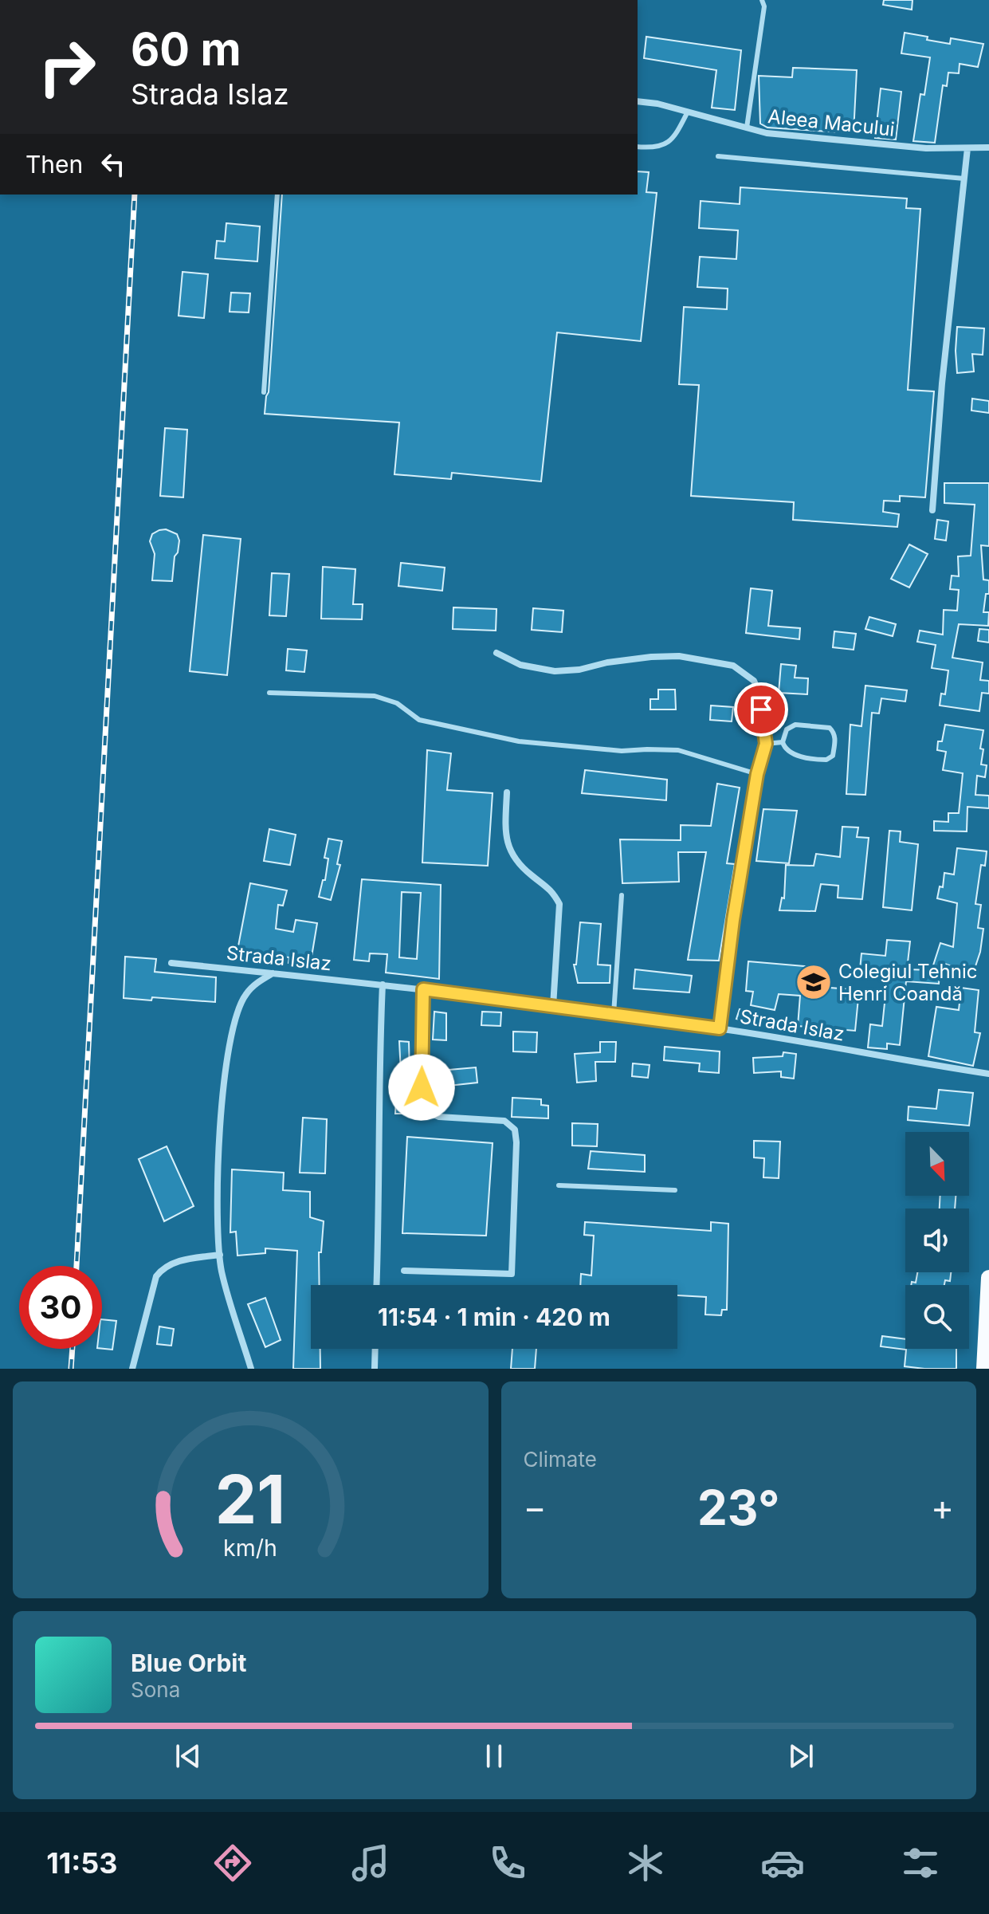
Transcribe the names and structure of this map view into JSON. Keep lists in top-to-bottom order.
{
  "streets": {
    "street": ["Aleea Macului", "Strada Islaz"]
  },
  "places": {
    "school or university": ["Colegiul Tehnic Henri Coandă"]
  },
  "north": "bottom right",
  "page": {
    "turn": ["60 m", "Strada Islaz"],
    "then": "Then",
    "limit": "30",
    "trip": "11:54 · 1 min · 420 m",
    "tile": "Climate",
    "heat": ["−", "23°", "+"],
    "song": ["Blue Orbit", "Sona"],
    "tabs": "11:53",
    "gauge": ["21", "km/h"]
  }
}
